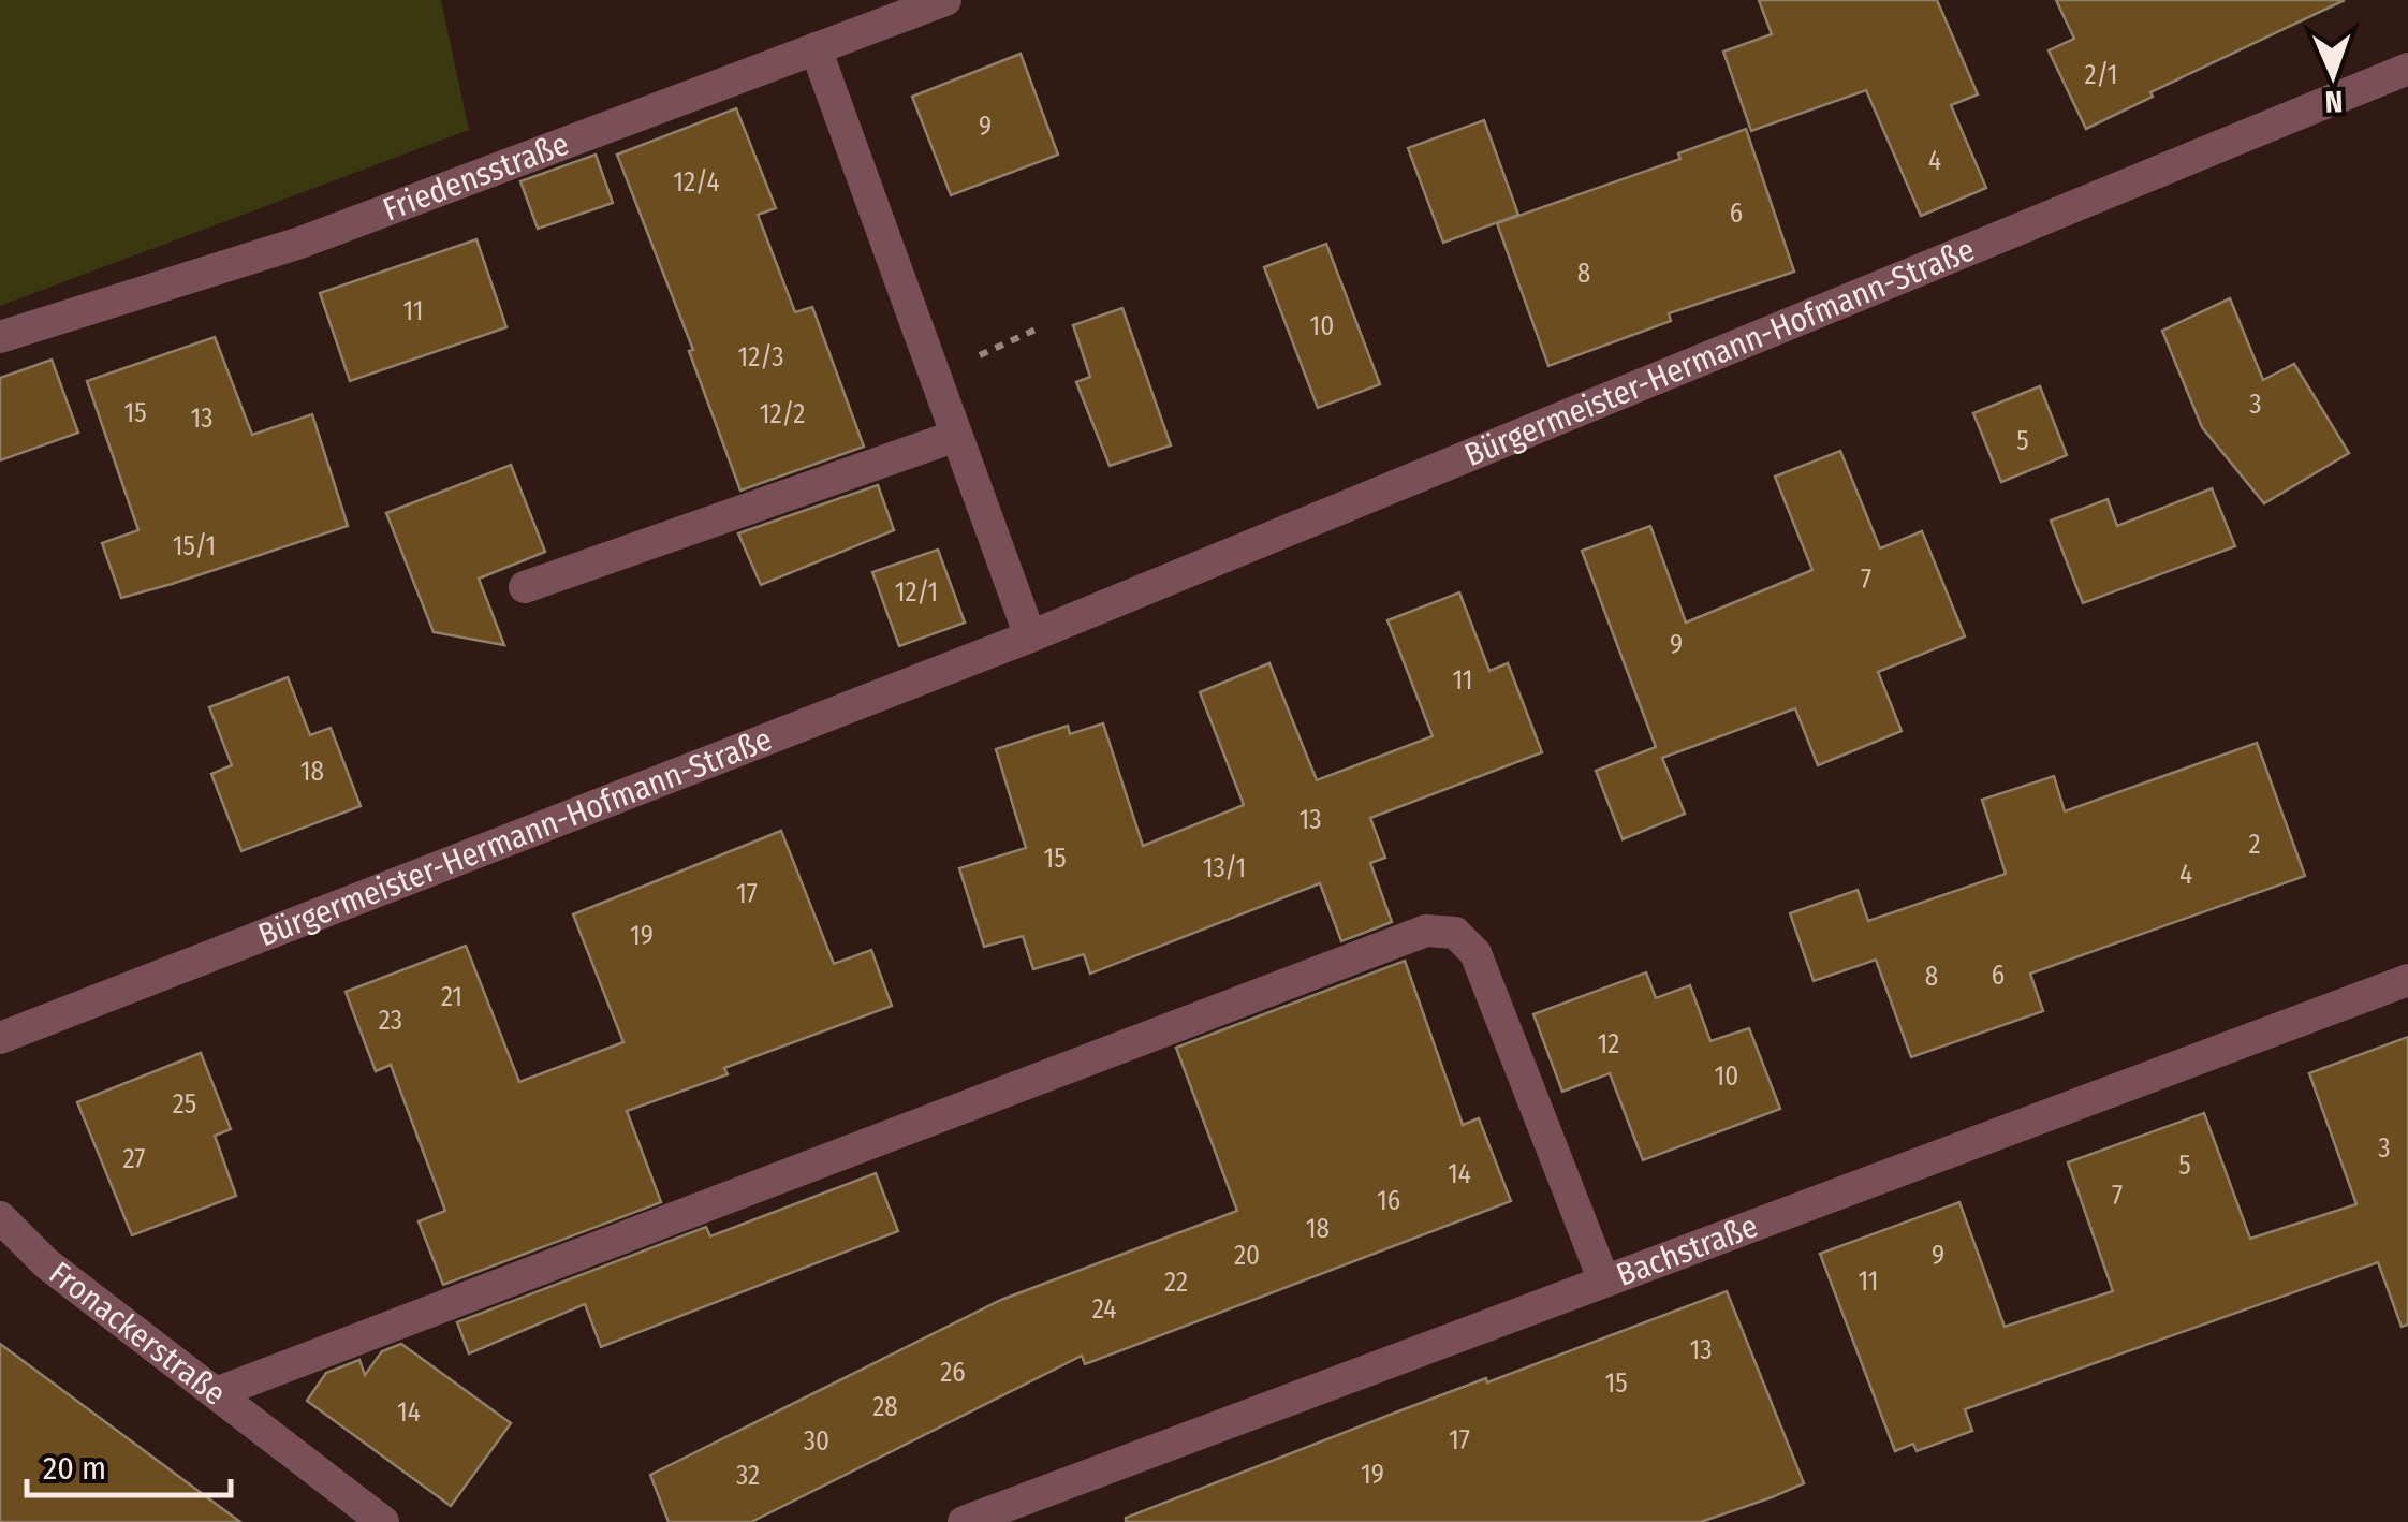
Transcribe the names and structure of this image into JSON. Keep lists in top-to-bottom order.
{
  "streets": {
    "street": [
      "Friedensstraße",
      "Bürgermeister-Hermann-Hofmann-Straße",
      "Bachstraße",
      "Fronackerstraße"
    ]
  },
  "house_numbers": [
    "2/1",
    "9",
    "4",
    "12/4",
    "6",
    "8",
    "11",
    "10",
    "12/3",
    "3",
    "15",
    "12/2",
    "13",
    "5",
    "15/1",
    "7",
    "12/1",
    "9",
    "11",
    "18",
    "13",
    "2",
    "15",
    "13/1",
    "4",
    "17",
    "19",
    "6",
    "8",
    "21",
    "23",
    "12",
    "10",
    "25",
    "3",
    "27",
    "5",
    "14",
    "7",
    "16",
    "18",
    "20",
    "9",
    "11",
    "22",
    "24",
    "13",
    "26",
    "15",
    "28",
    "14",
    "17",
    "30",
    "19",
    "32"
  ],
  "scale_bar": "20 m",
  "north": "bottom"
}
